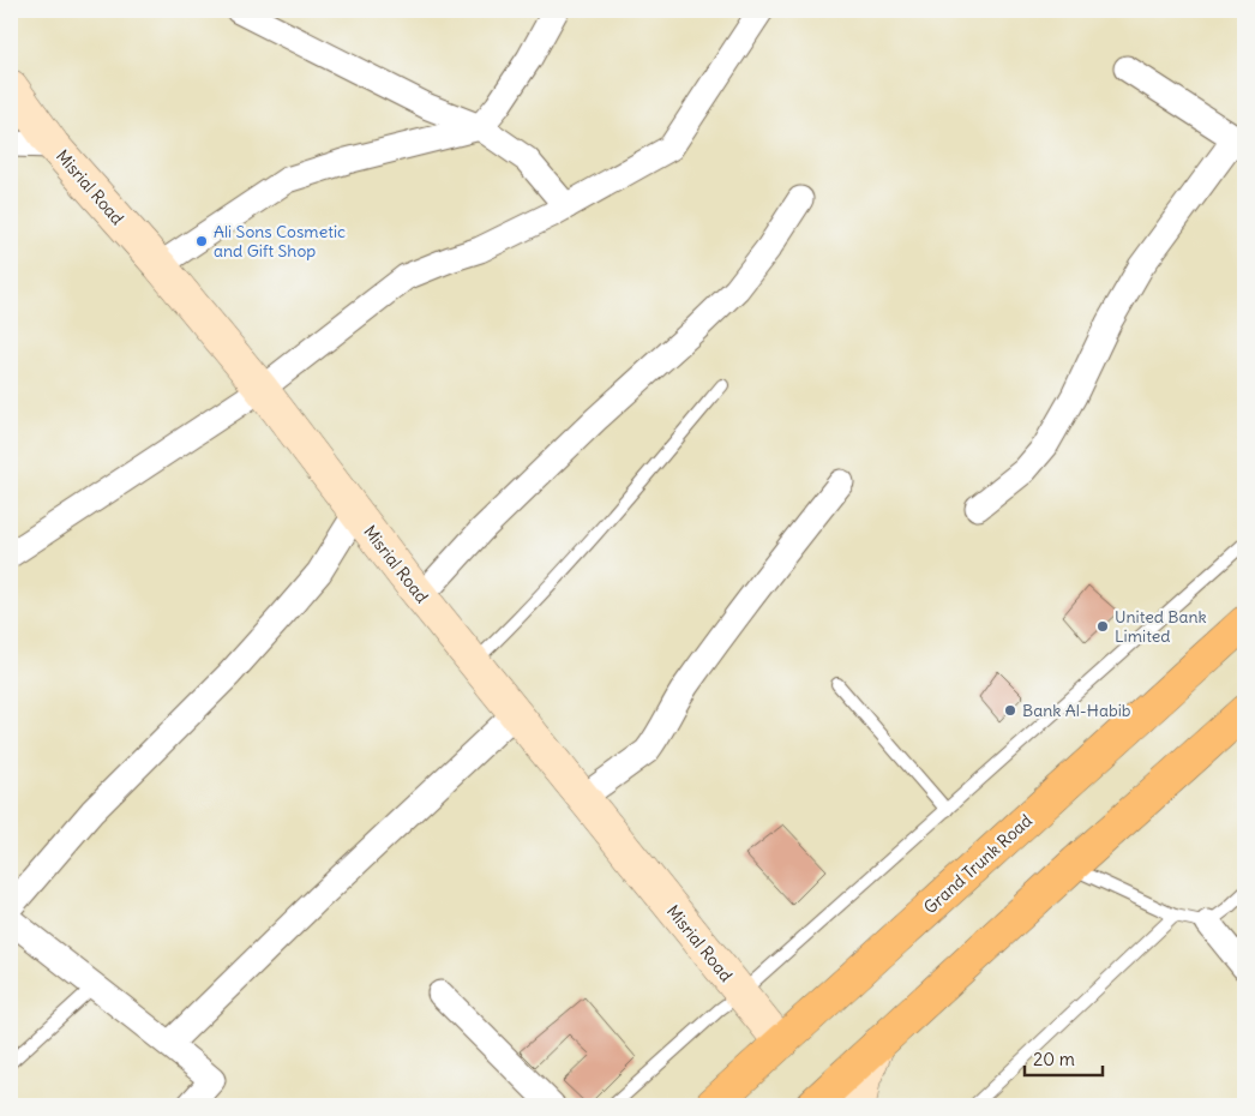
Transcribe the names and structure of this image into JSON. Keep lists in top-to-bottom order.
{
  "streets": {
    "highway": ["Grand Trunk Road"],
    "main road": ["Misrial Road"]
  },
  "crossings": [
    ["Misrial Road", "Grand Trunk Road"]
  ],
  "places": ["Ali Sons Cosmetic and Gift Shop", "United Bank Limited", "Bank Al-Habib"],
  "scale_bar": "20 m"
}
